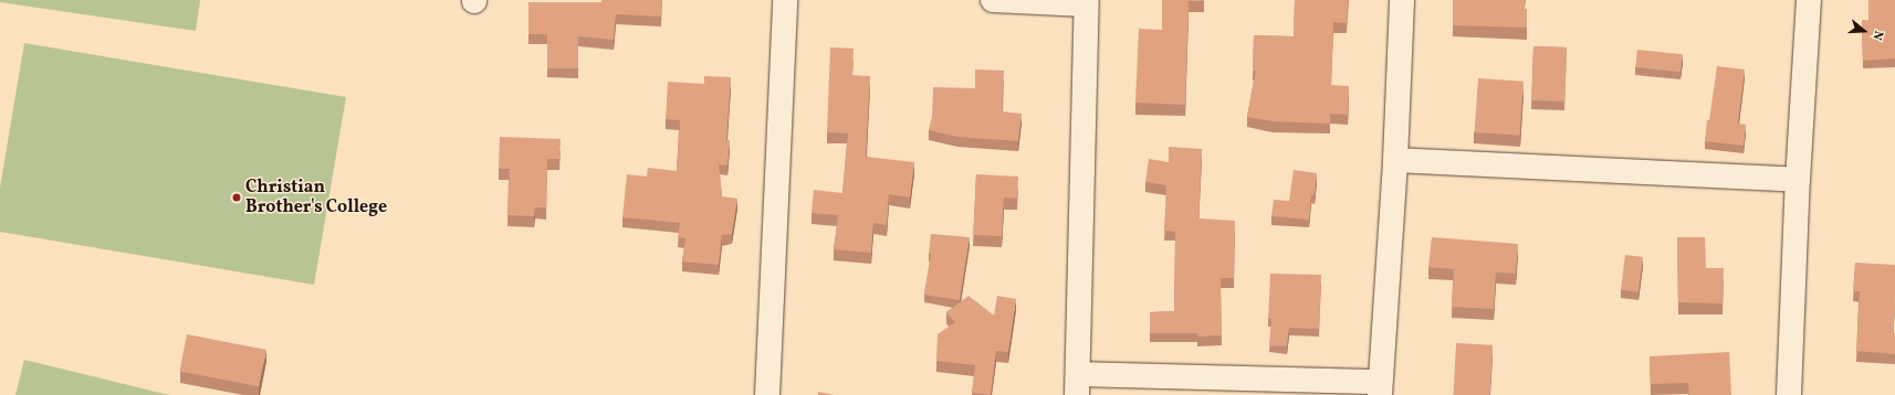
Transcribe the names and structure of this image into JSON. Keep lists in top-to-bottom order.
{
  "places": ["Christian Brother's College"],
  "north": "right"
}
